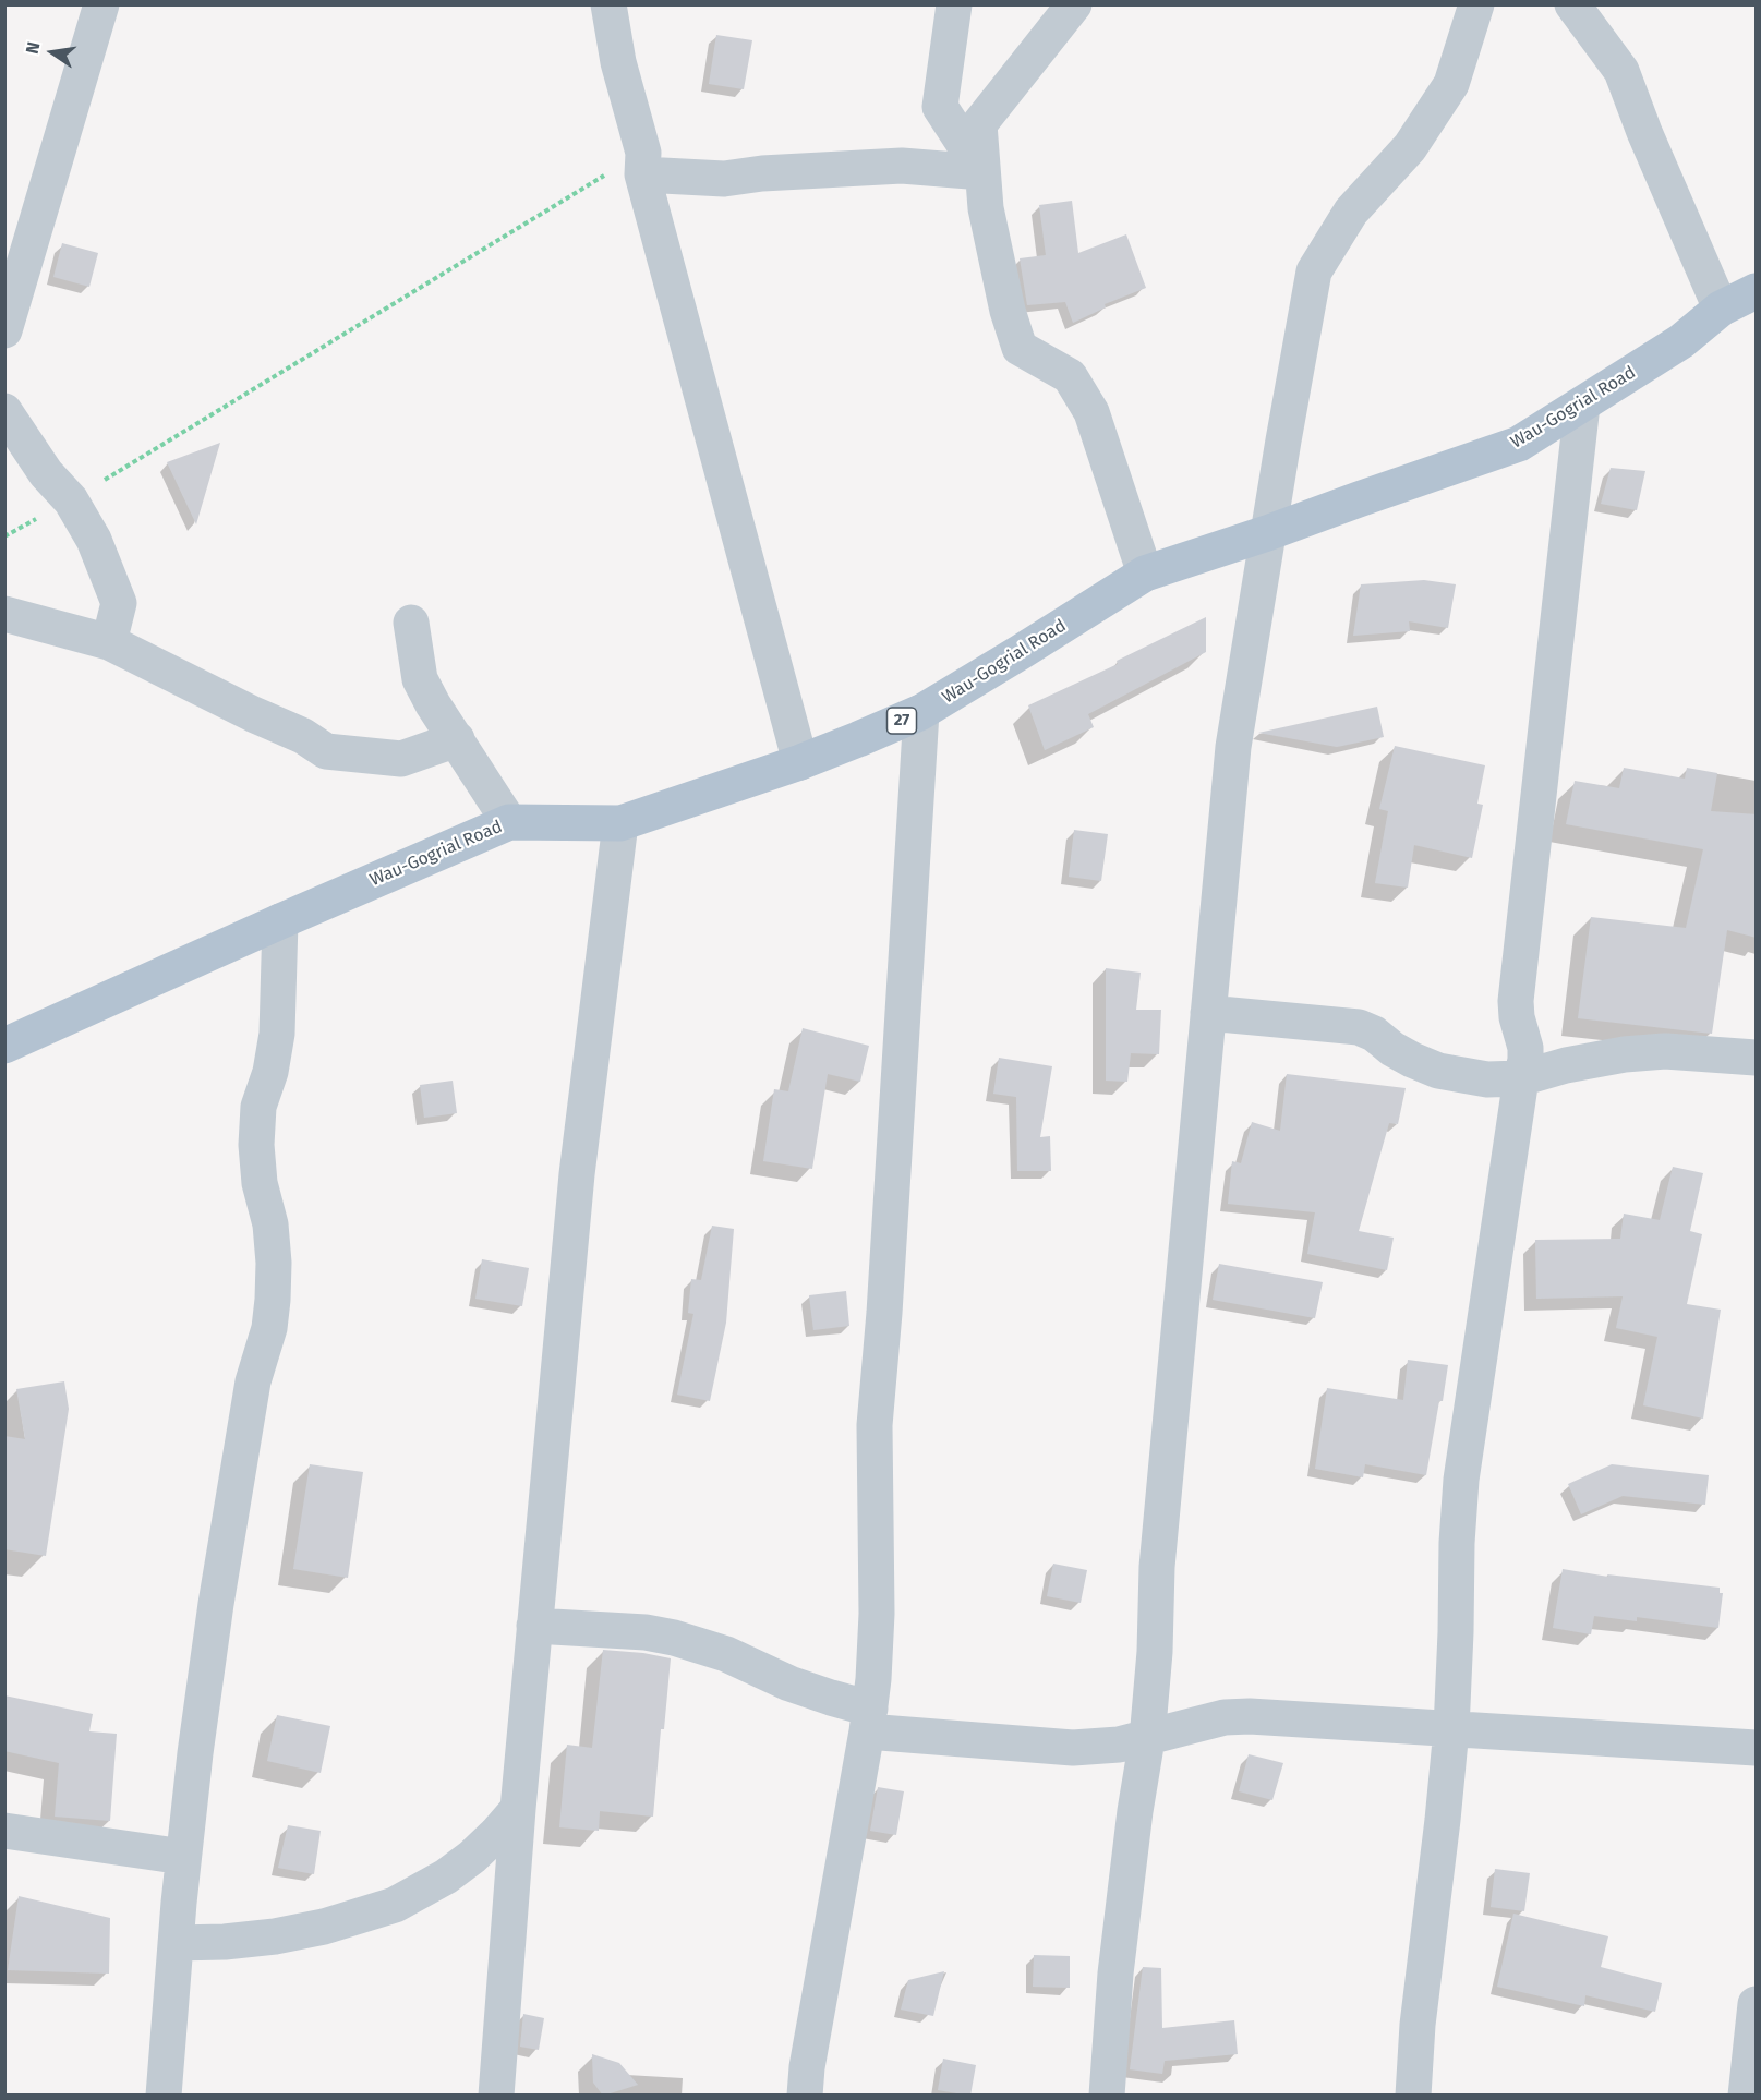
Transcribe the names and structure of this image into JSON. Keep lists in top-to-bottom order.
{
  "streets": {
    "main road": ["Wau-Gogrial Road", "27"]
  },
  "north": "left"
}
